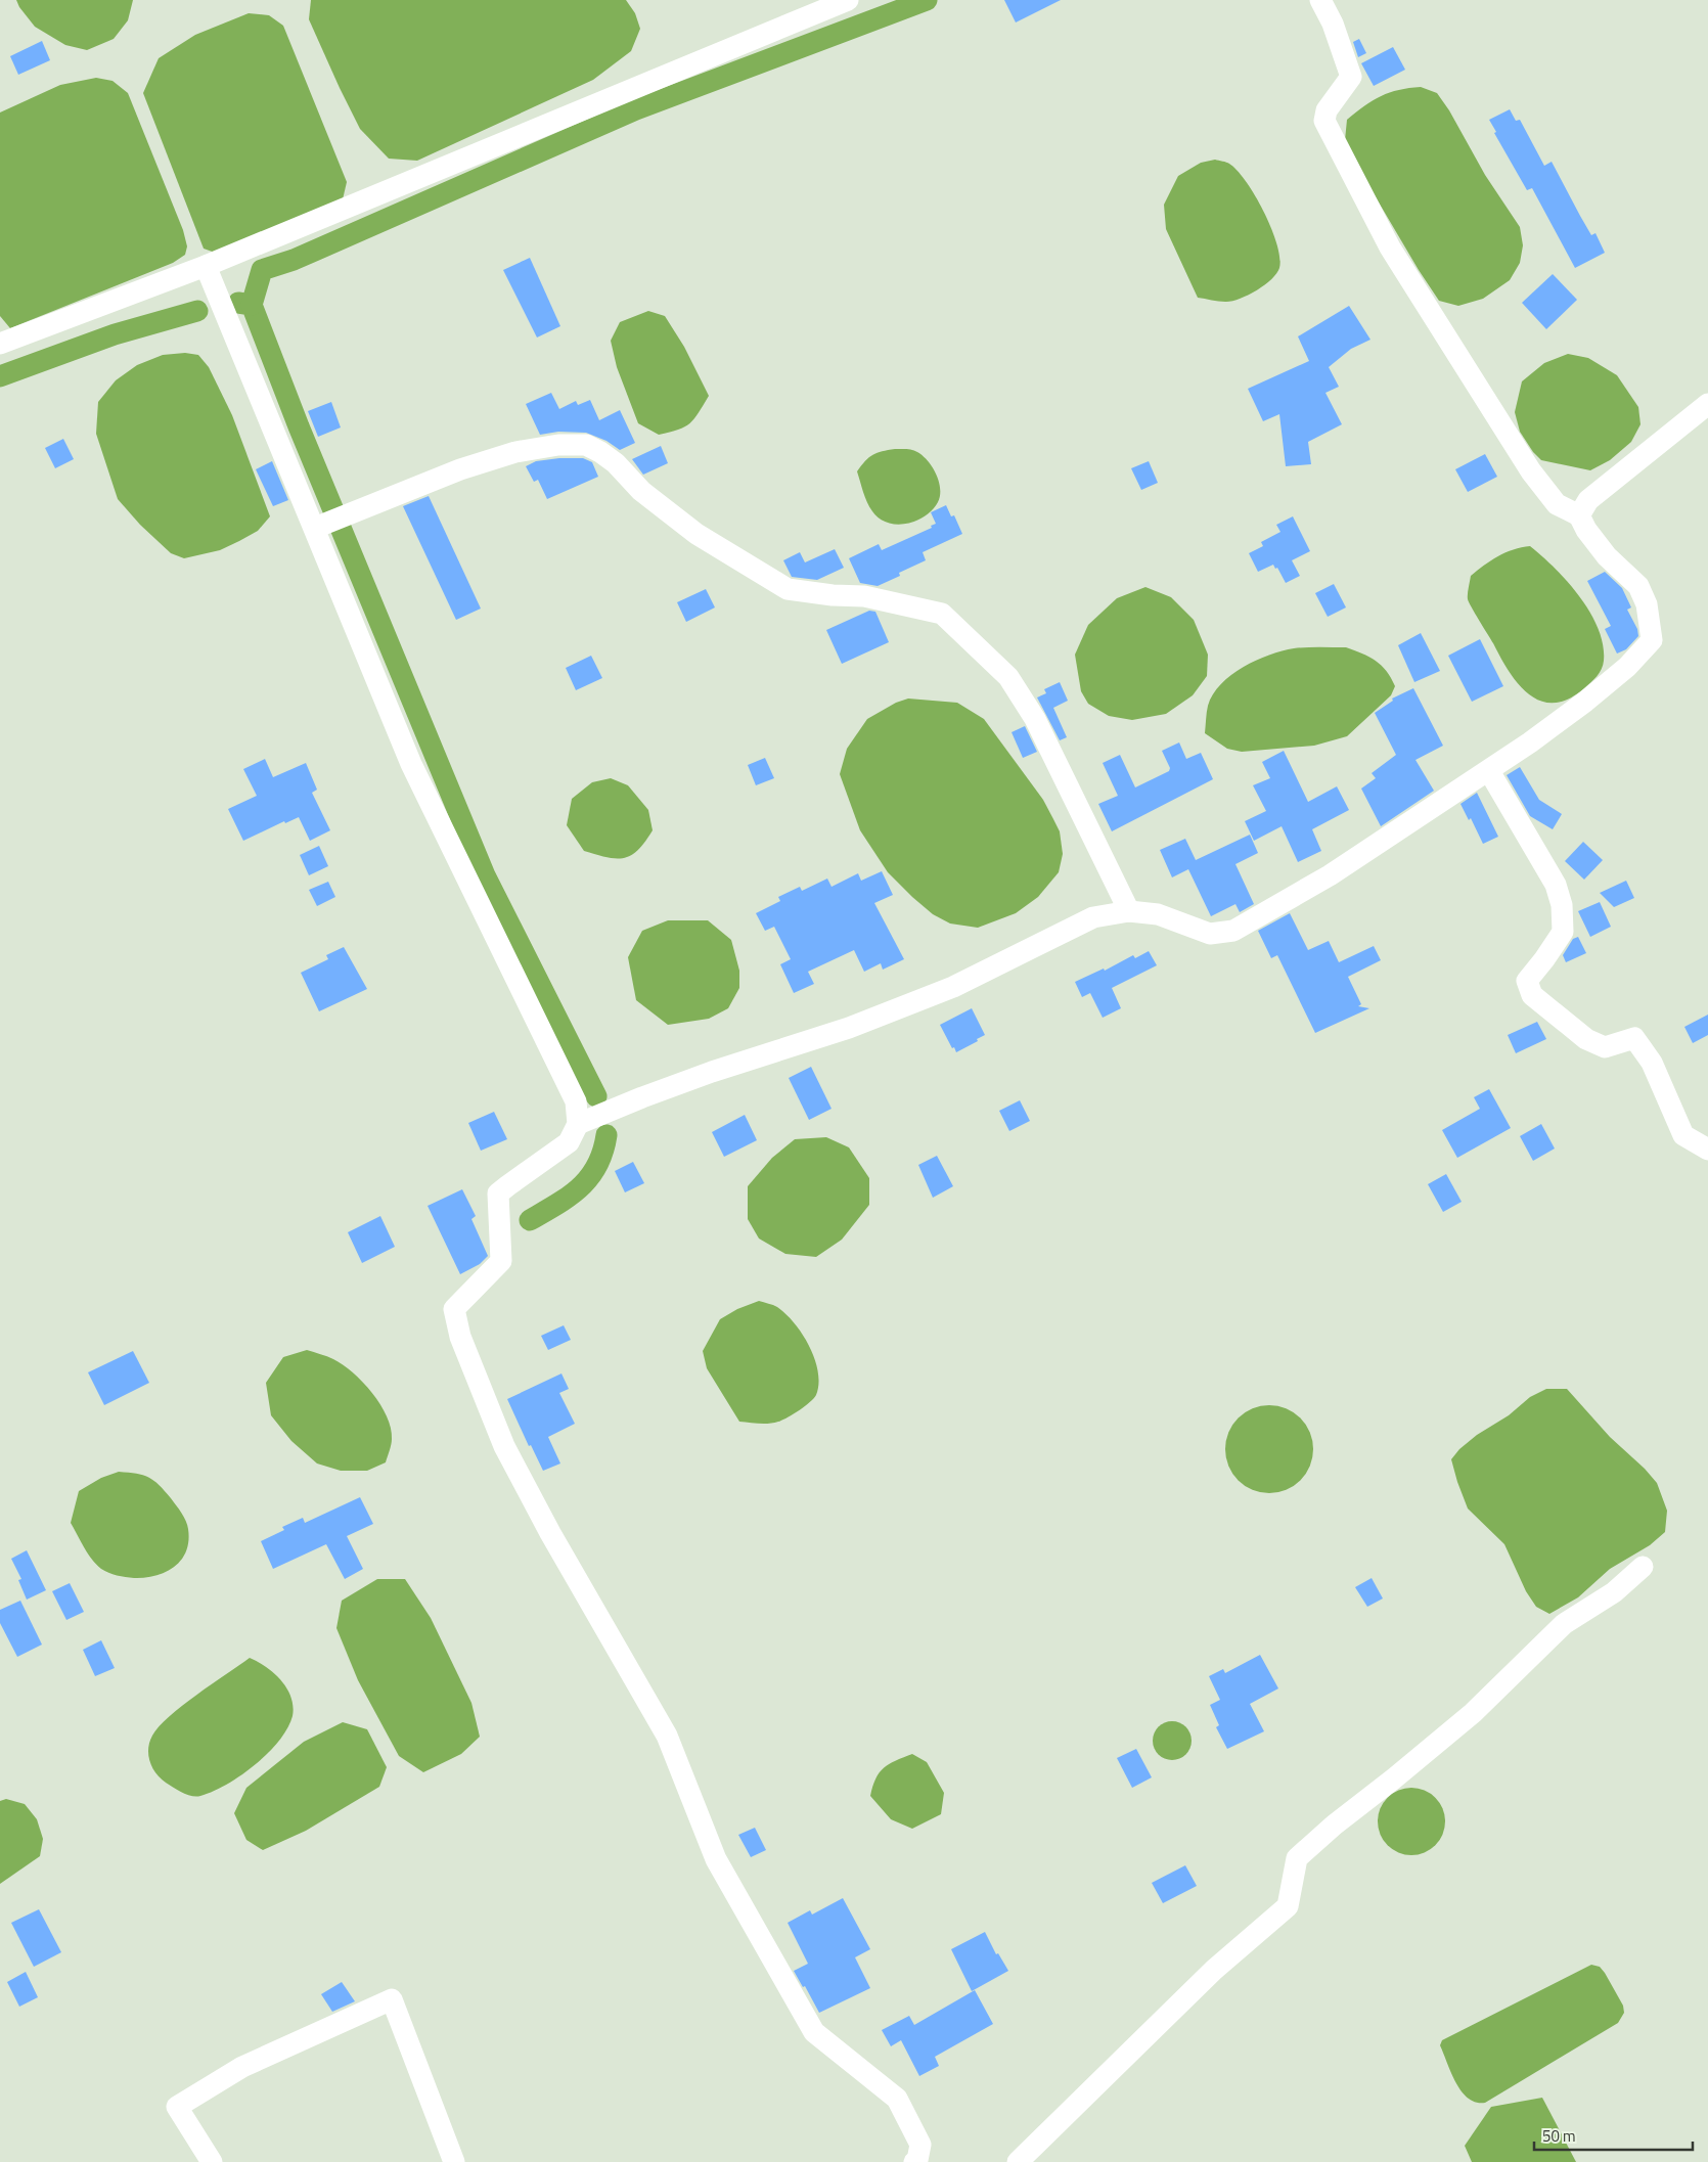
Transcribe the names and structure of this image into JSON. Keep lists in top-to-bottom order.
{
  "scale_bar": "50 m"
}
